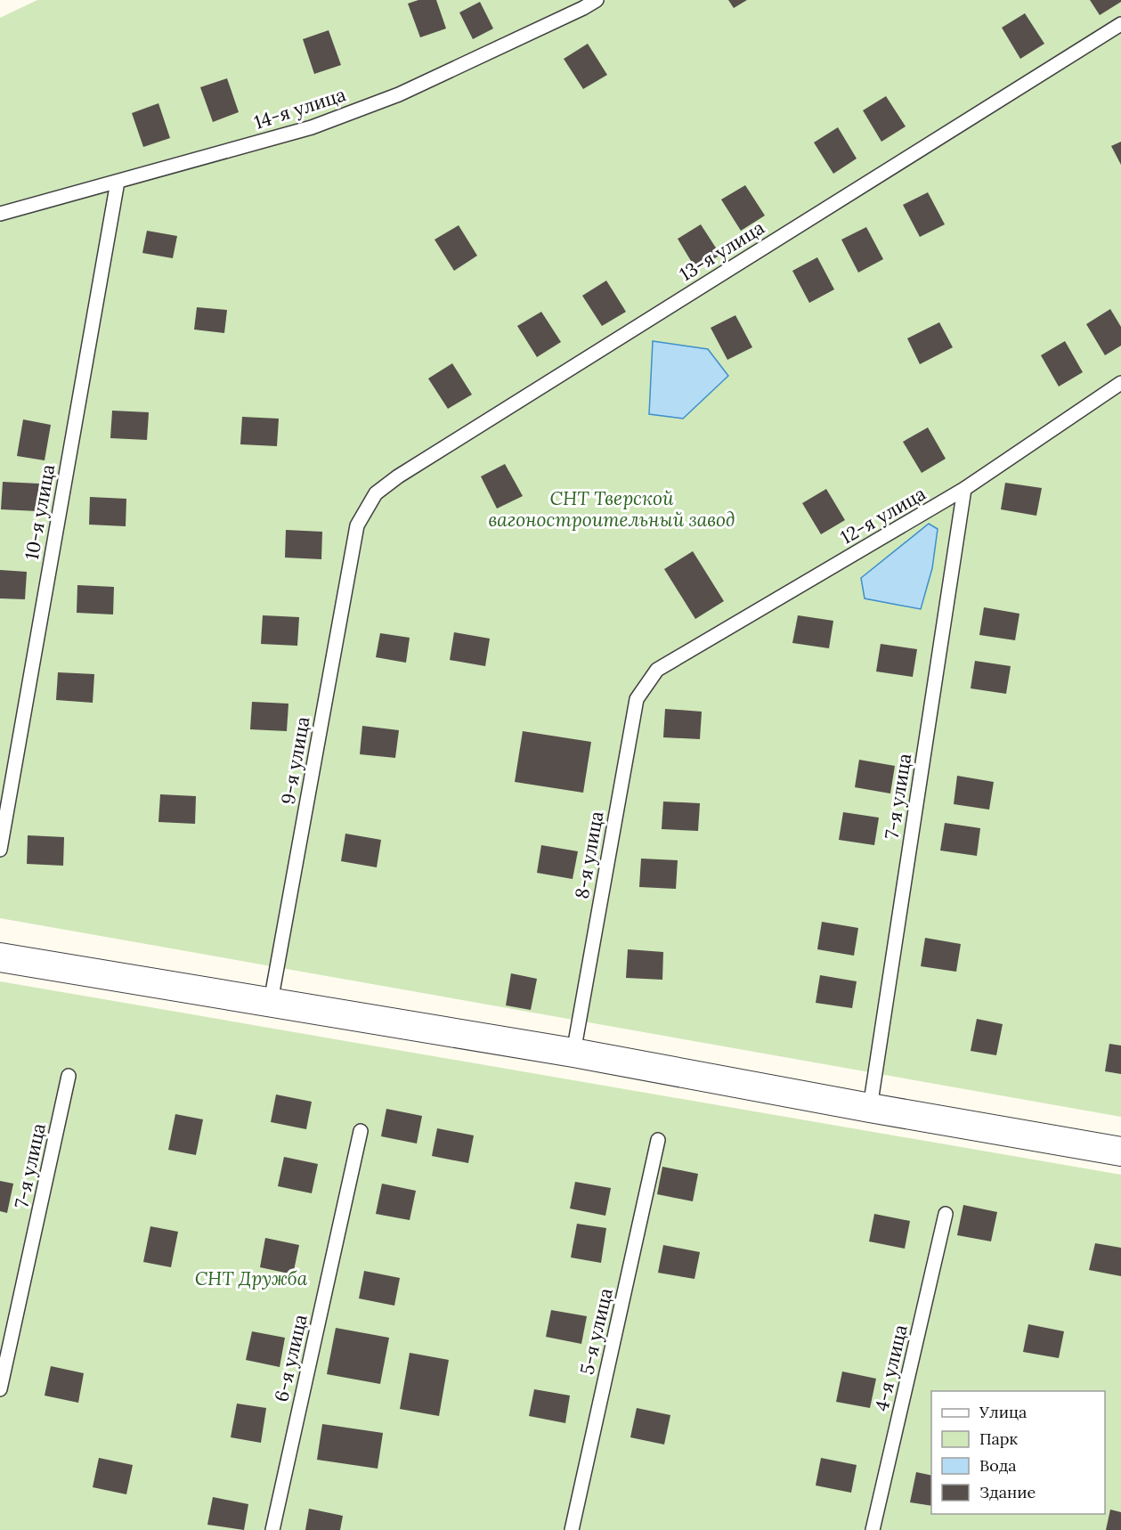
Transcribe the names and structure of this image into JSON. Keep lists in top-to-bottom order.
{
  "streets": {
    "lane": [
      "14-я улица",
      "13-я улица",
      "10-я улица",
      "12-я улица",
      "9-я улица",
      "7-я улица",
      "8-я улица",
      "5-я улица",
      "6-я улица",
      "4-я улица"
    ]
  },
  "crossings": [
    ["14-я улица", "10-я улица"],
    ["13-я улица", "9-я улица"],
    ["12-я улица", "7-я улица"],
    ["12-я улица", "8-я улица"]
  ],
  "parks": ["СНТ Тверской вагоностроительный завод", "СНТ Дружба"],
  "legend": [
    "Улица",
    "Парк",
    "Вода",
    "Здание"
  ]
}
